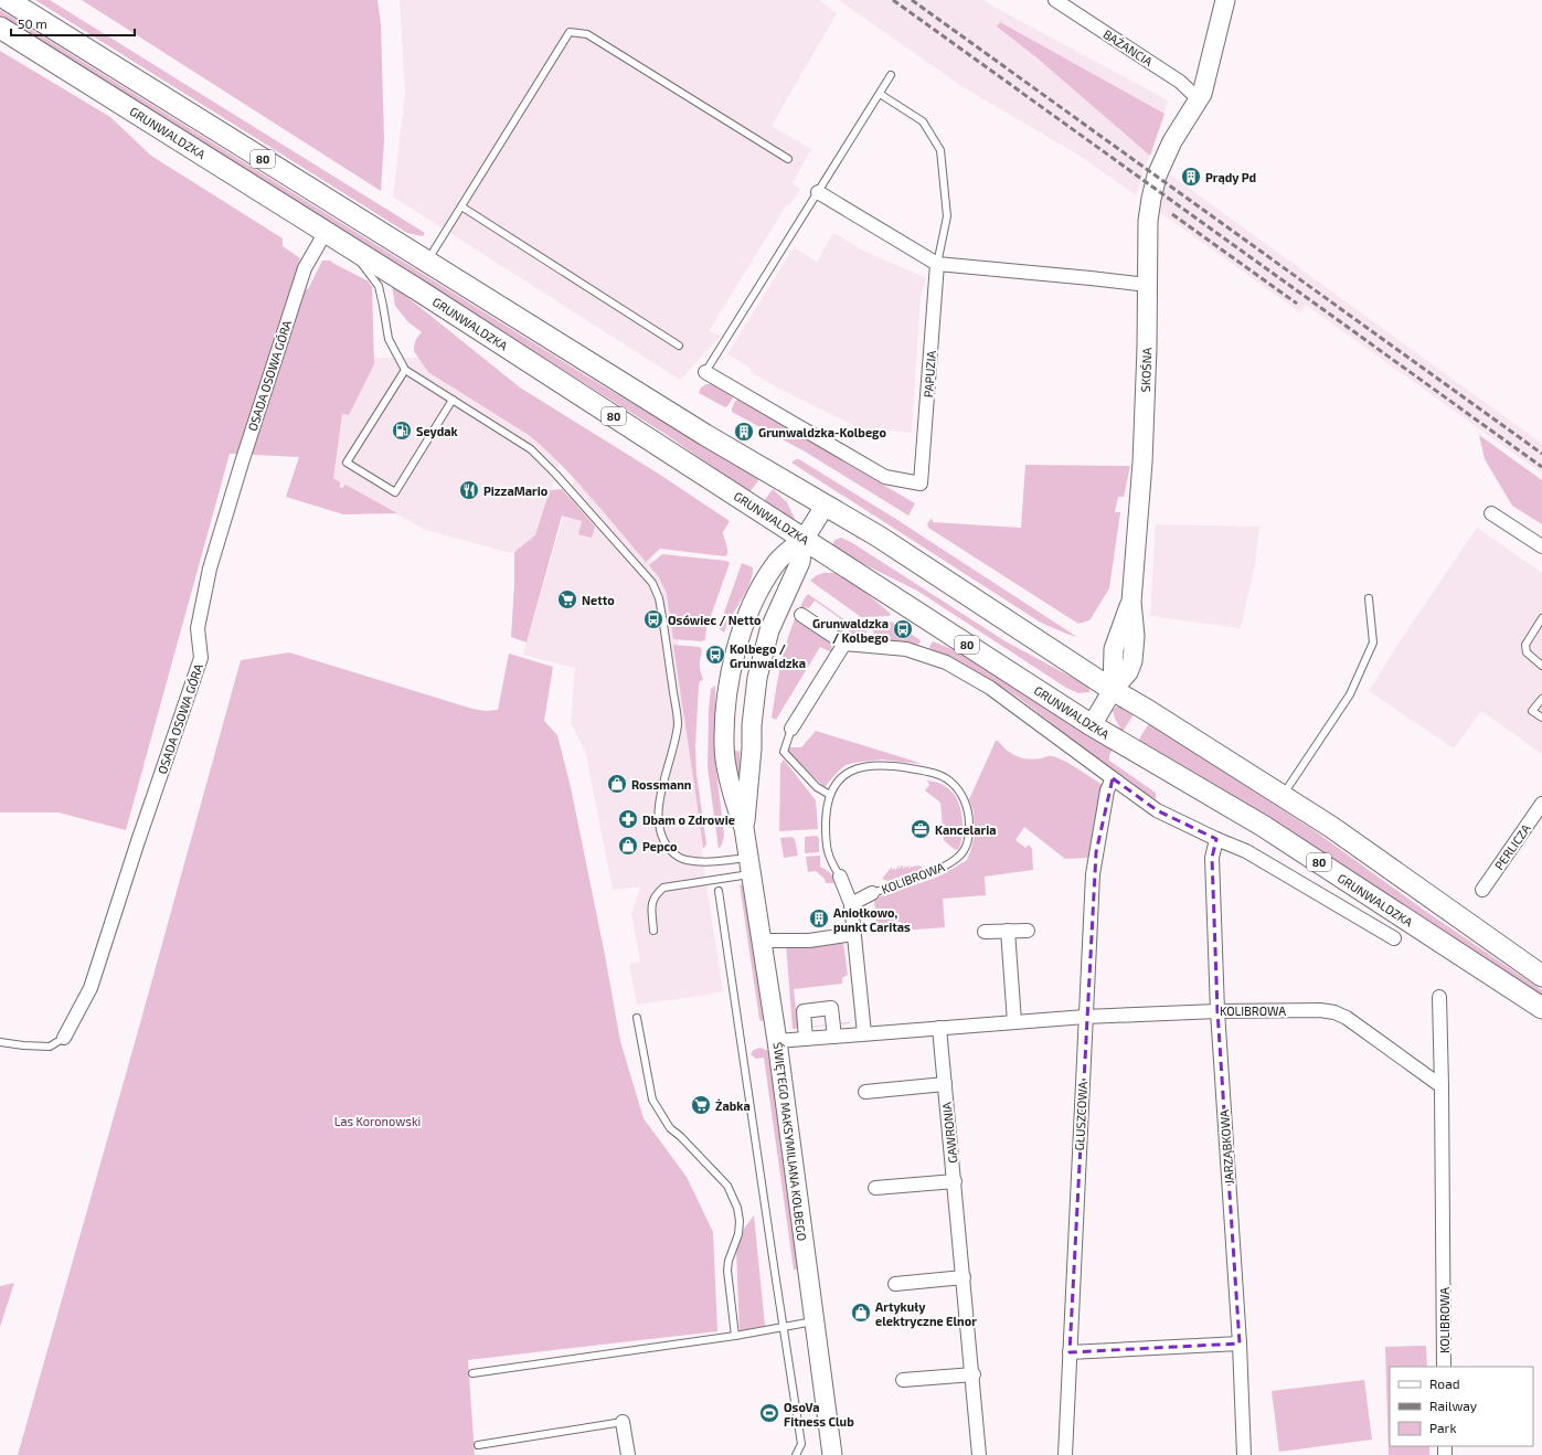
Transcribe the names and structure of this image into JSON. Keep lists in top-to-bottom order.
{
  "streets": {
    "main road": [
      "GRUNWALDZKA",
      "80",
      "SKOŚNA",
      "ŚWIĘTEGO MAKSYMILIANA KOLBEGO"
    ],
    "street": [
      "BAŻANCIA",
      "PAPUZIA",
      "OSADA OSOWA GÓRA",
      "PERLICZA",
      "KOLIBROWA",
      "GŁUSZCOWA",
      "GAWRONIA",
      "JARZĄBKOWA"
    ]
  },
  "crossings": [
    ["BAŻANCIA", "SKOŚNA"],
    ["GRUNWALDZKA", "SKOŚNA"],
    ["GRUNWALDZKA", "OSADA OSOWA GÓRA"],
    ["GRUNWALDZKA", "GŁUSZCOWA"],
    ["GRUNWALDZKA", "ŚWIĘTEGO MAKSYMILIANA KOLBEGO"],
    ["GRUNWALDZKA", "JARZĄBKOWA"],
    ["80", "SKOŚNA"],
    ["80", "ŚWIĘTEGO MAKSYMILIANA KOLBEGO"],
    ["KOLIBROWA", "GŁUSZCOWA"],
    ["KOLIBROWA", "GAWRONIA"],
    ["KOLIBROWA", "ŚWIĘTEGO MAKSYMILIANA KOLBEGO"],
    ["KOLIBROWA", "JARZĄBKOWA"]
  ],
  "parks": ["Las Koronowski"],
  "places": {
    "building": ["Prądy Pd", "Grunwaldzka-Kolbego", "Aniołkowo, punkt Caritas"],
    "fuel station": ["Seydak"],
    "restaurant": ["PizzaMario"],
    "supermarket": ["Netto", "Żabka"],
    "bus stop": ["Osówiec / Netto", "Grunwaldzka / Kolbego", "Kolbego / Grunwaldzka"],
    "shop": ["Rossmann", "Pepco", "Artykuły elektryczne Elnor"],
    "pharmacy": ["Dbam o Zdrowie"],
    "office": ["Kancelaria"],
    "sports": ["OsoVa Fitness Club"]
  },
  "legend": ["Road", "Railway", "Park"],
  "scale_bar": "50 m"
}
